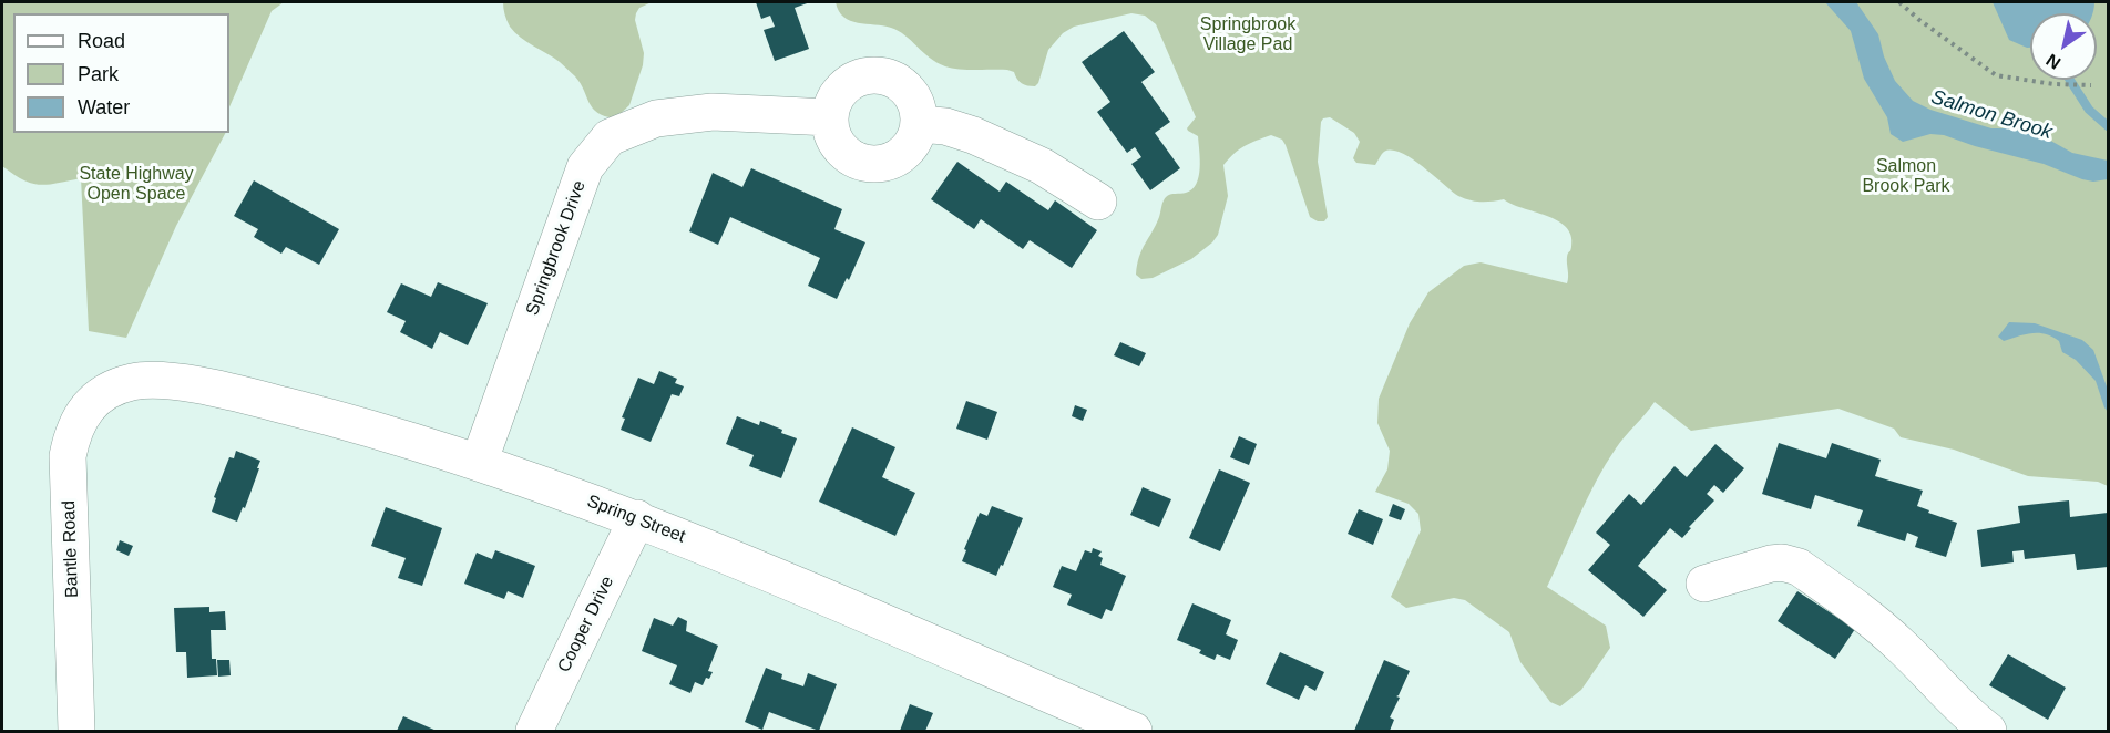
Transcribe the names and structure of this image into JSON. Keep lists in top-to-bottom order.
{
  "streets": {
    "street": [
      "Springbrook Drive",
      "Spring Street",
      "Bantle Road",
      "Cooper Drive"
    ]
  },
  "crossings": [
    ["Springbrook Drive", "Spring Street"],
    ["Spring Street", "Bantle Road"],
    ["Spring Street", "Cooper Drive"]
  ],
  "water": ["Salmon Brook"],
  "parks": ["Springbrook Village Pad", "Salmon Brook Park", "State Highway Open Space"],
  "legend": ["Road", "Park", "Water"],
  "north": "bottom left"
}
